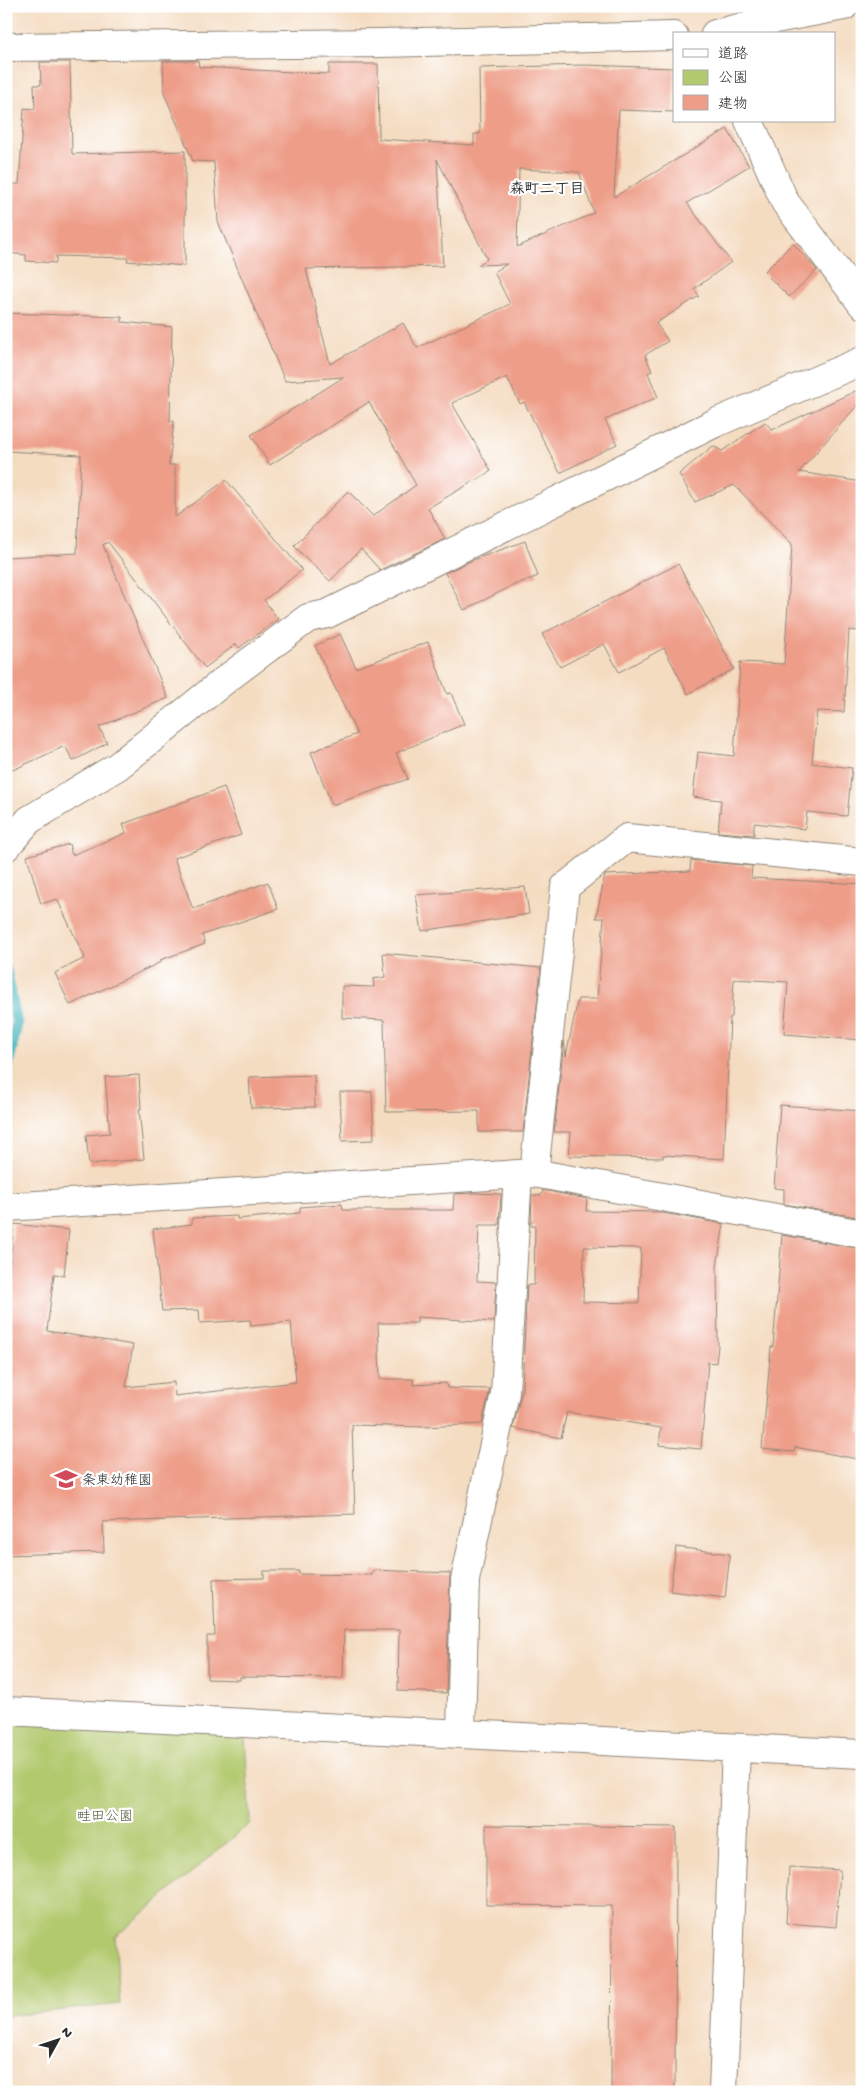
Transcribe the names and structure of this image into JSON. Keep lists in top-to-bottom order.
{
  "districts": ["森町二丁目"],
  "parks": ["畦田公園"],
  "places": {
    "school or university": ["条東幼稚園"]
  },
  "legend": ["道路", "公園", "建物"],
  "north": "top right"
}
